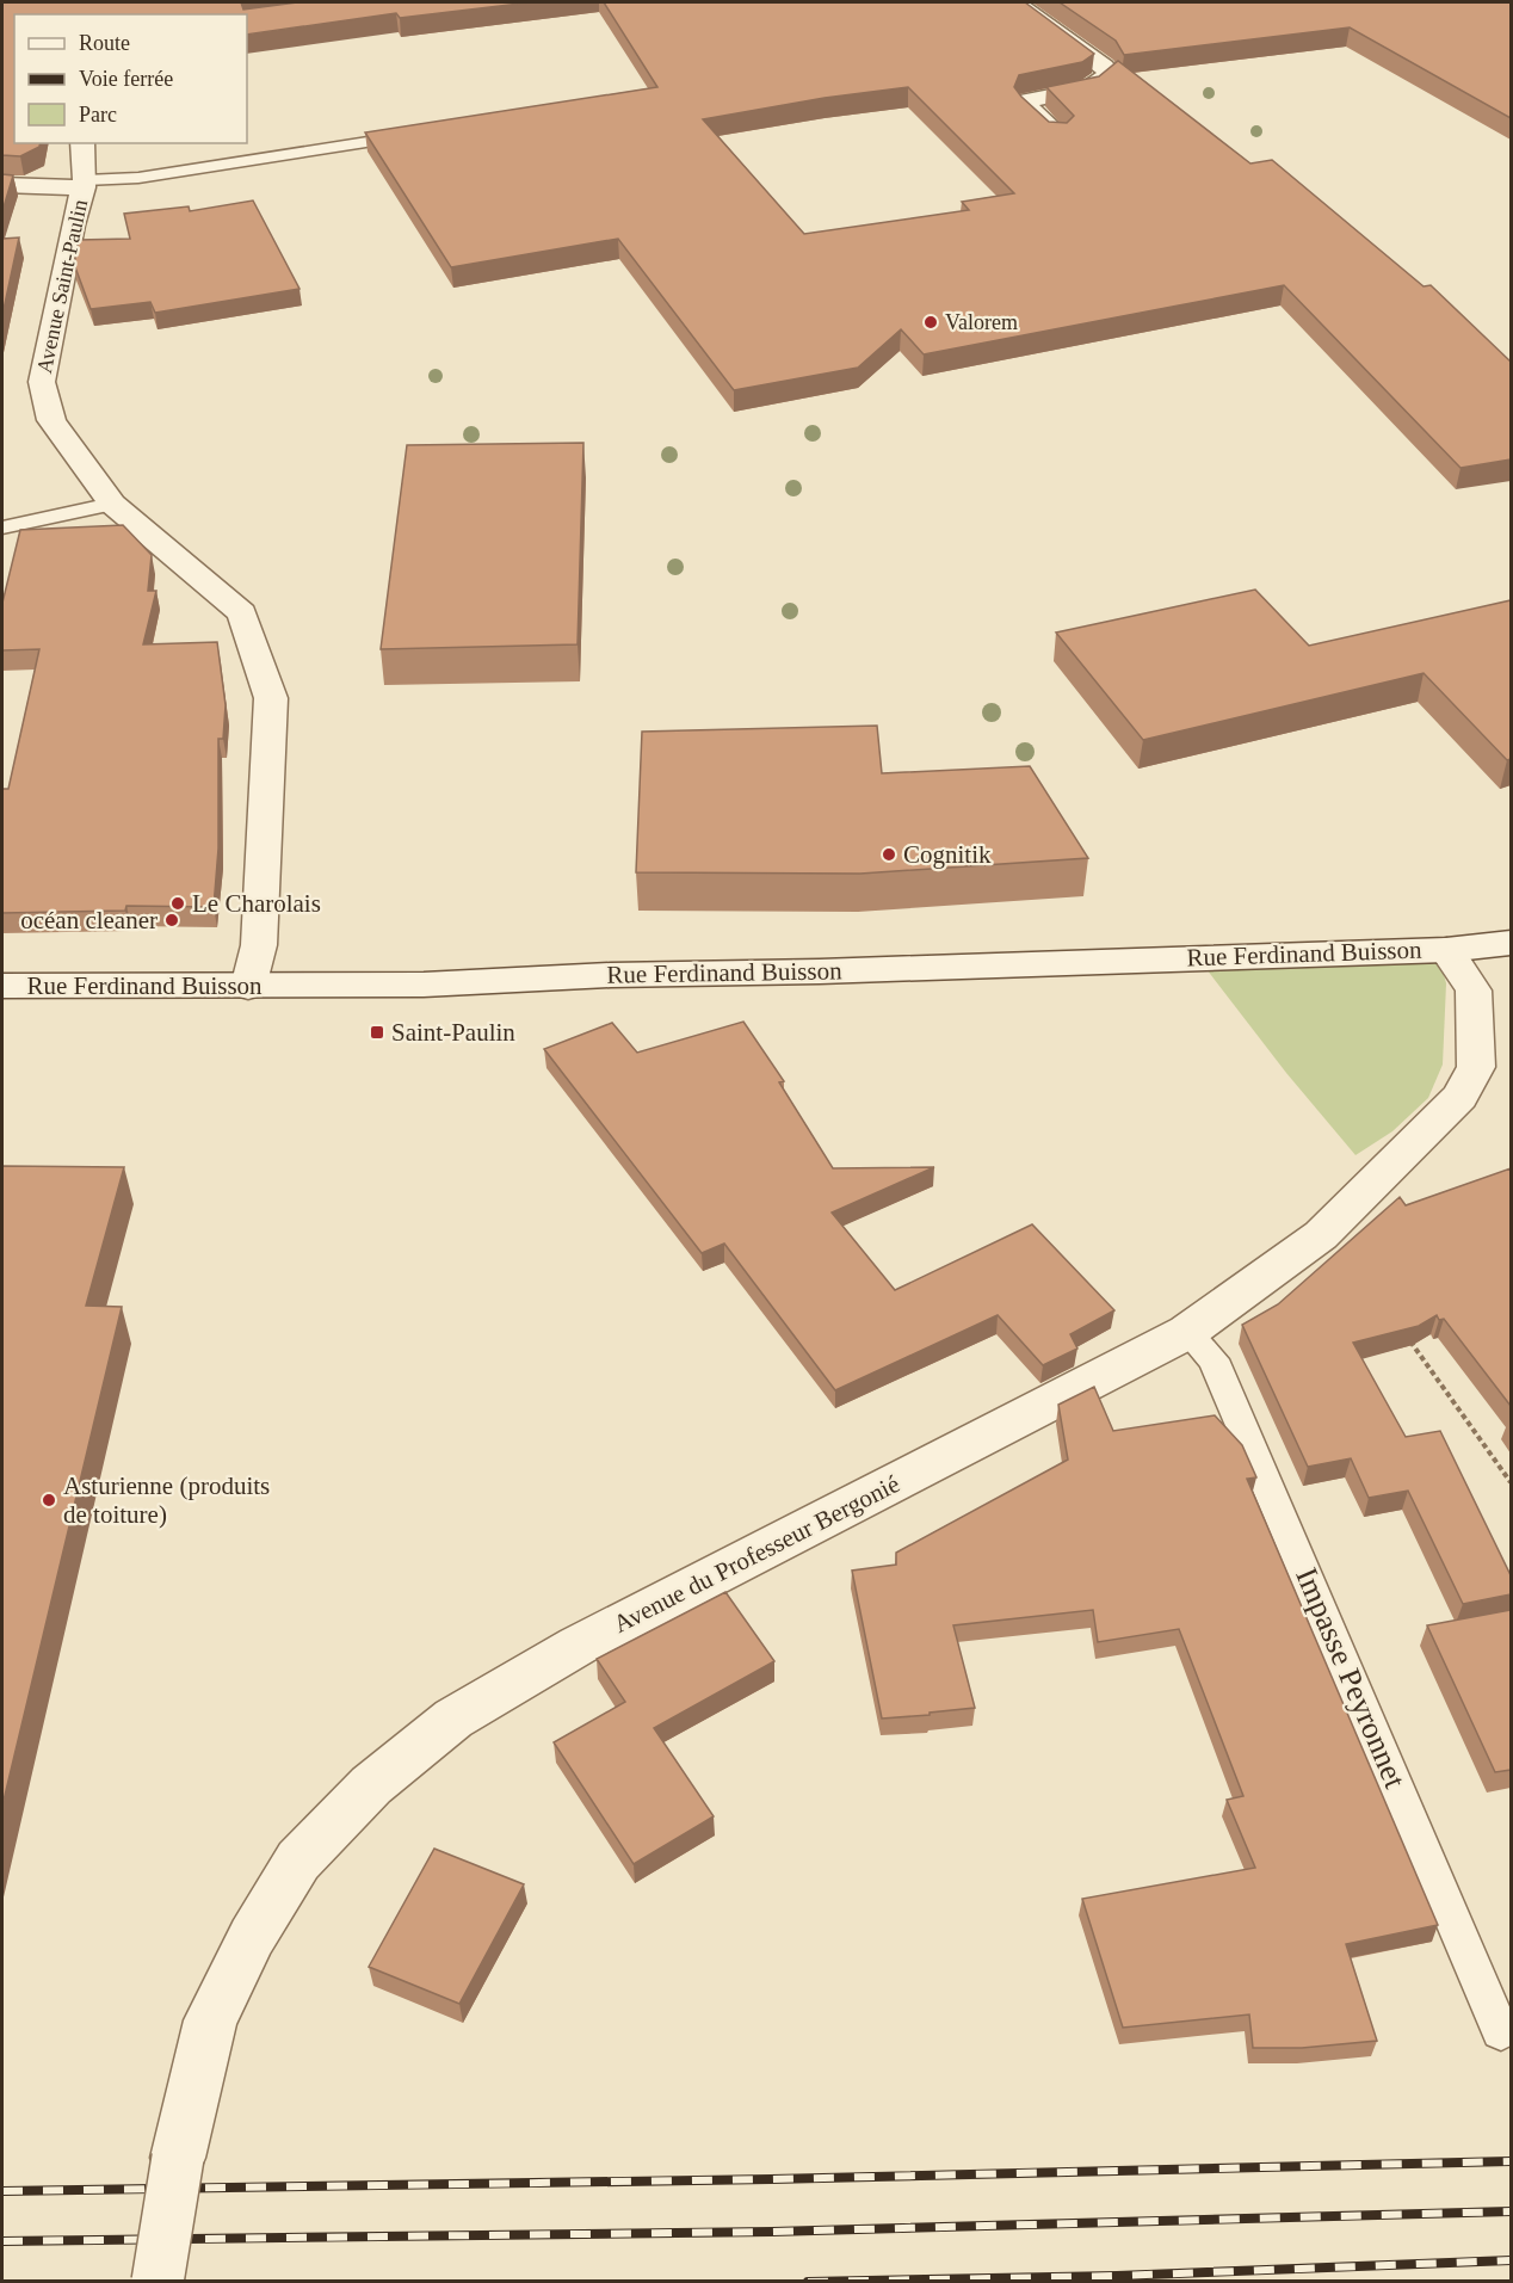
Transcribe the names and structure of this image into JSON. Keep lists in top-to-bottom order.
{
  "streets": {
    "street": ["Avenue Saint-Paulin", "Rue Ferdinand Buisson", "Avenue du Professeur Bergonié"],
    "lane": ["Impasse Peyronnet"]
  },
  "crossings": [
    ["Avenue Saint-Paulin", "Rue Ferdinand Buisson"],
    ["Rue Ferdinand Buisson", "Avenue du Professeur Bergonié"],
    ["Avenue du Professeur Bergonié", "Impasse Peyronnet"]
  ],
  "places": {
    "other": [
      "Valorem",
      "Cognitik",
      "Le Charolais",
      "océan cleaner",
      "Asturienne (produits de toiture)"
    ],
    "transit": ["Saint-Paulin"]
  },
  "legend": ["Route", "Voie ferrée", "Parc"]
}
